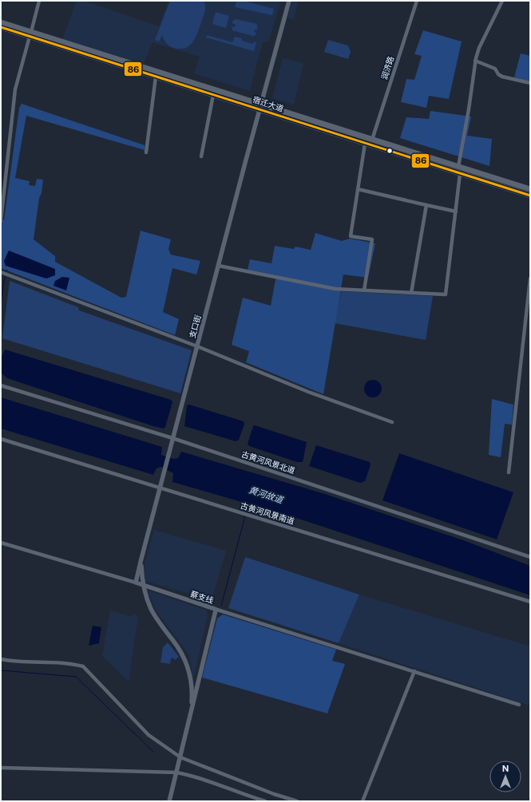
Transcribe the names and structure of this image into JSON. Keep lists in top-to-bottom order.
{
  "streets": {
    "main road": ["宿迁大道"],
    "street": [
      "润济路",
      "支口街",
      "古黄河风景北道",
      "古黄河风景南道",
      "蔡支线"
    ]
  },
  "crossings": [
    ["润济路", "宿迁大道"],
    ["宿迁大道", "支口街"],
    ["支口街", "古黄河风景北道"],
    ["支口街", "古黄河风景南道"]
  ],
  "water": ["黄河故道"],
  "lines": ["transit line 86"],
  "north": "top"
}
